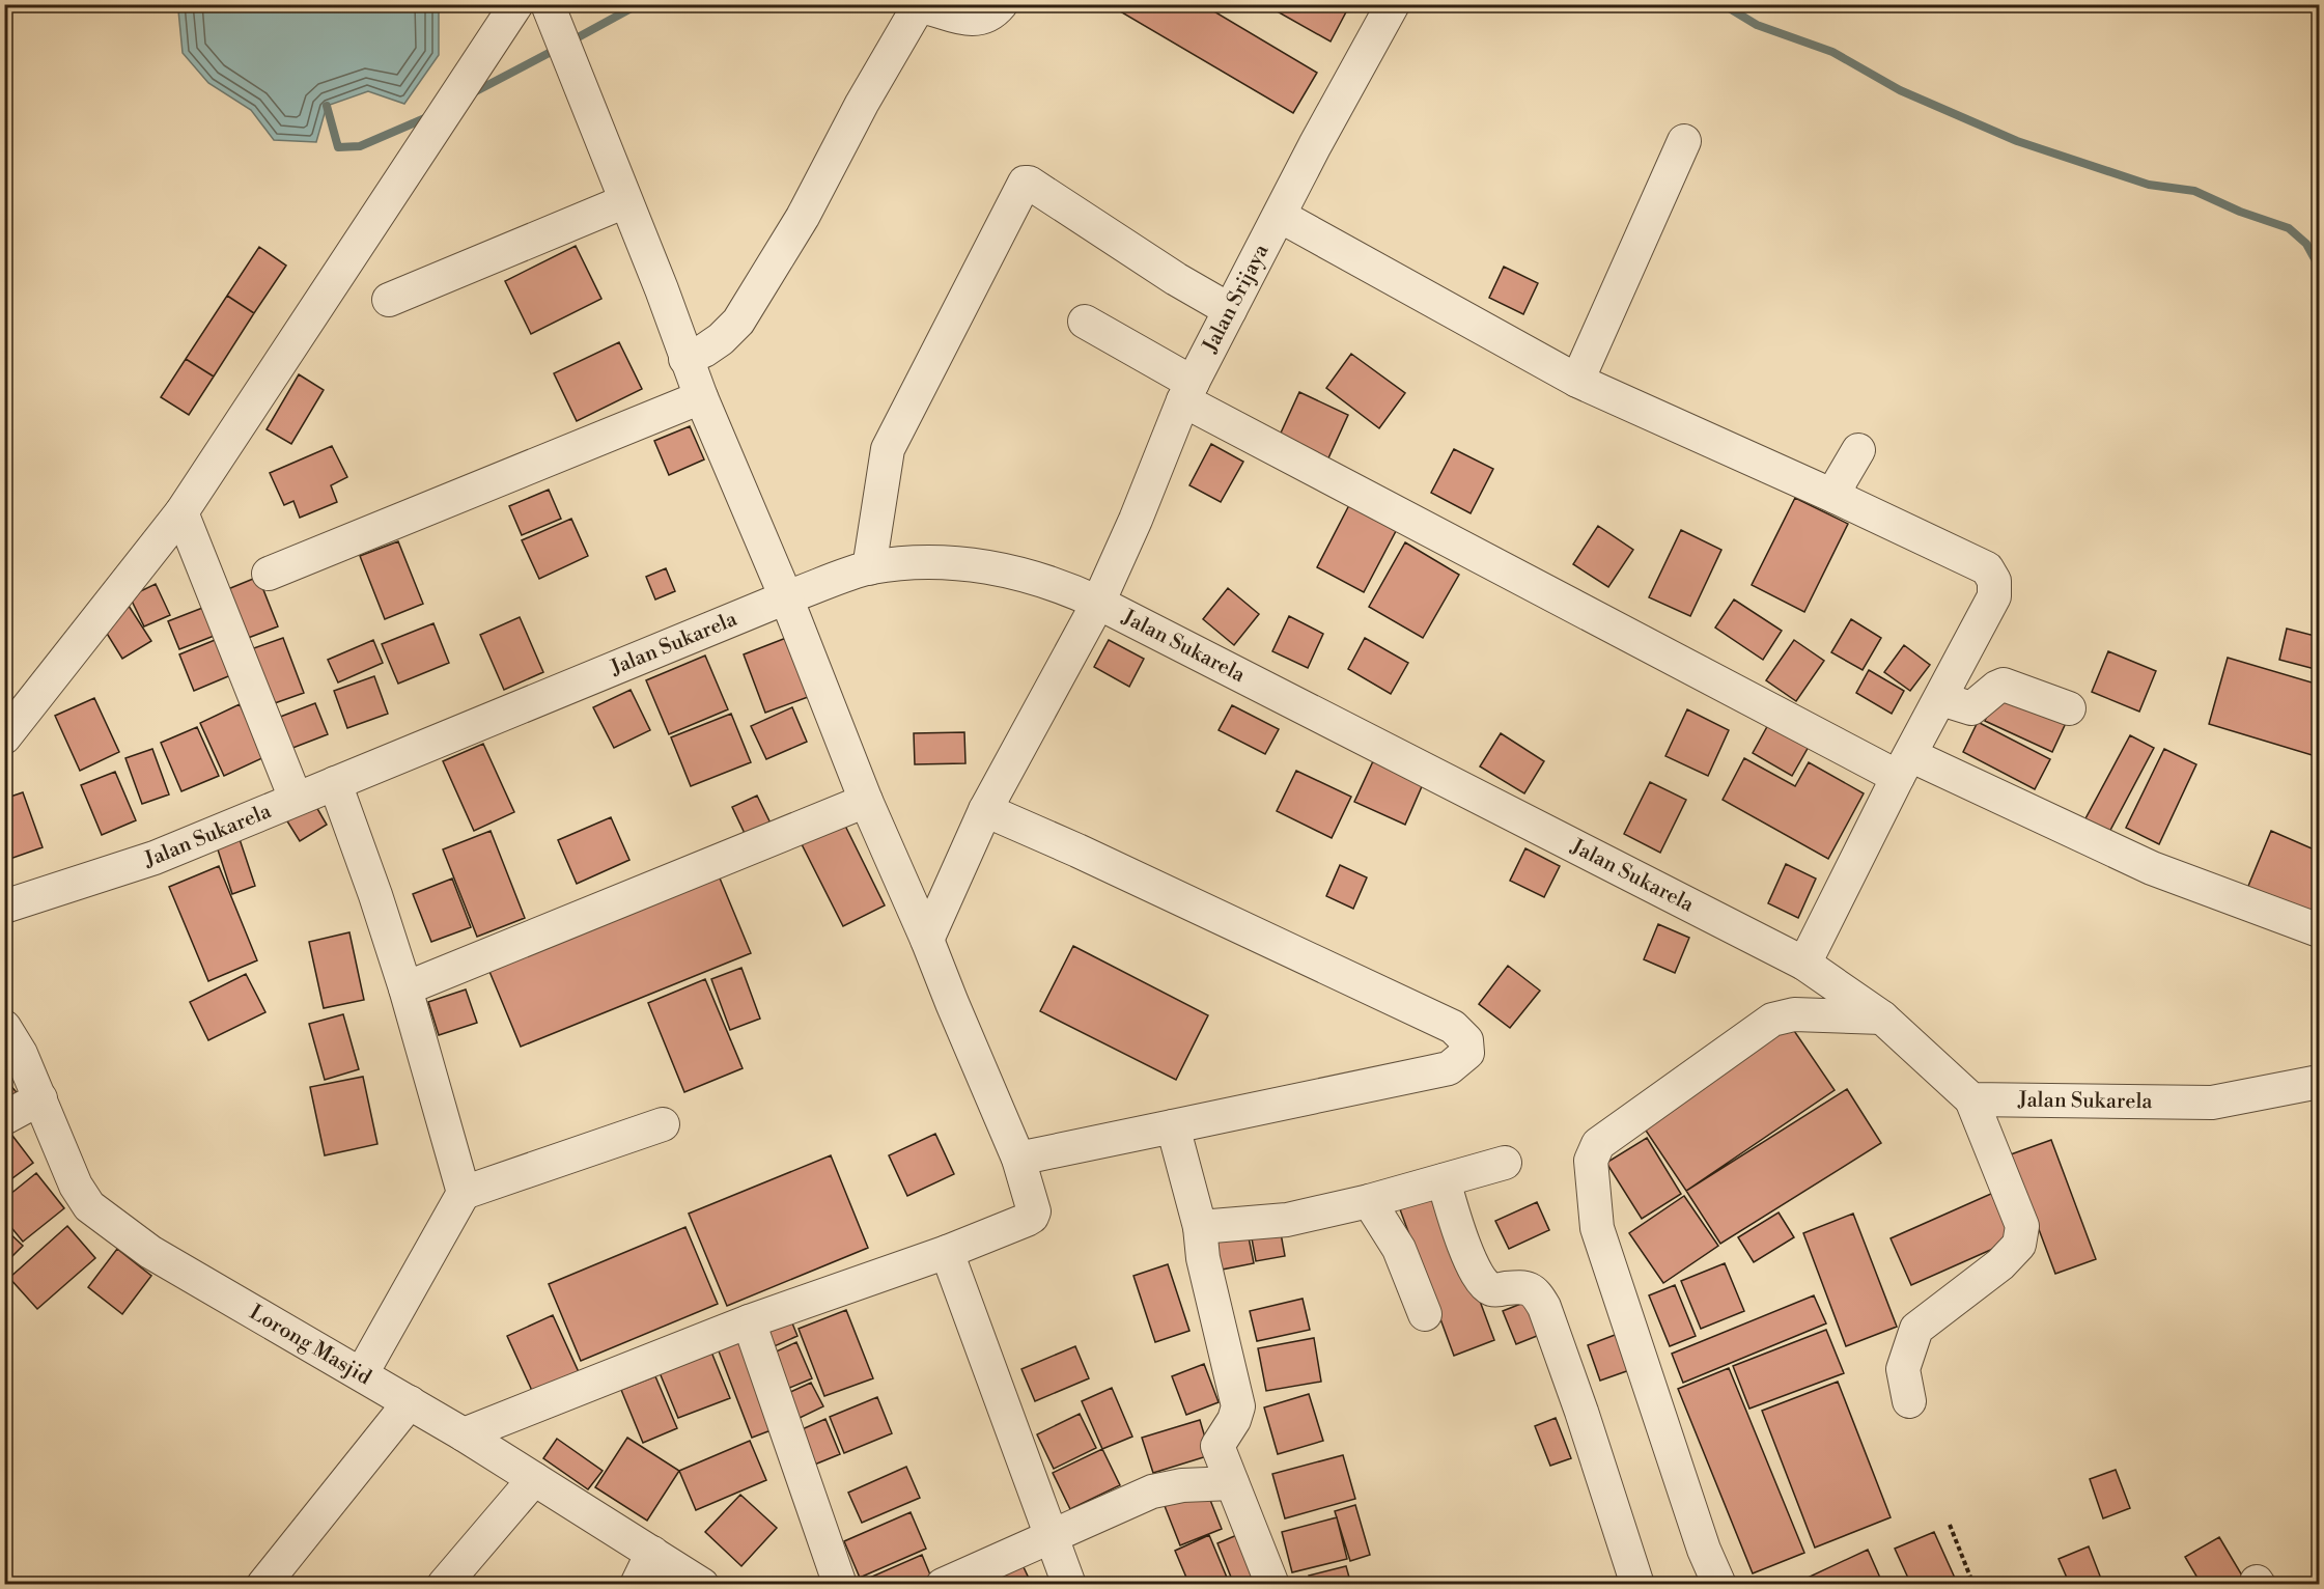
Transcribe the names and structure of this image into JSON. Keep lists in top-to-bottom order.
{
  "streets": {
    "street": ["Jalan Srijaya", "Jalan Sukarela", "Lorong Masjid"]
  },
  "crossings": [
    ["Jalan Srijaya", "Jalan Sukarela"]
  ]
}
